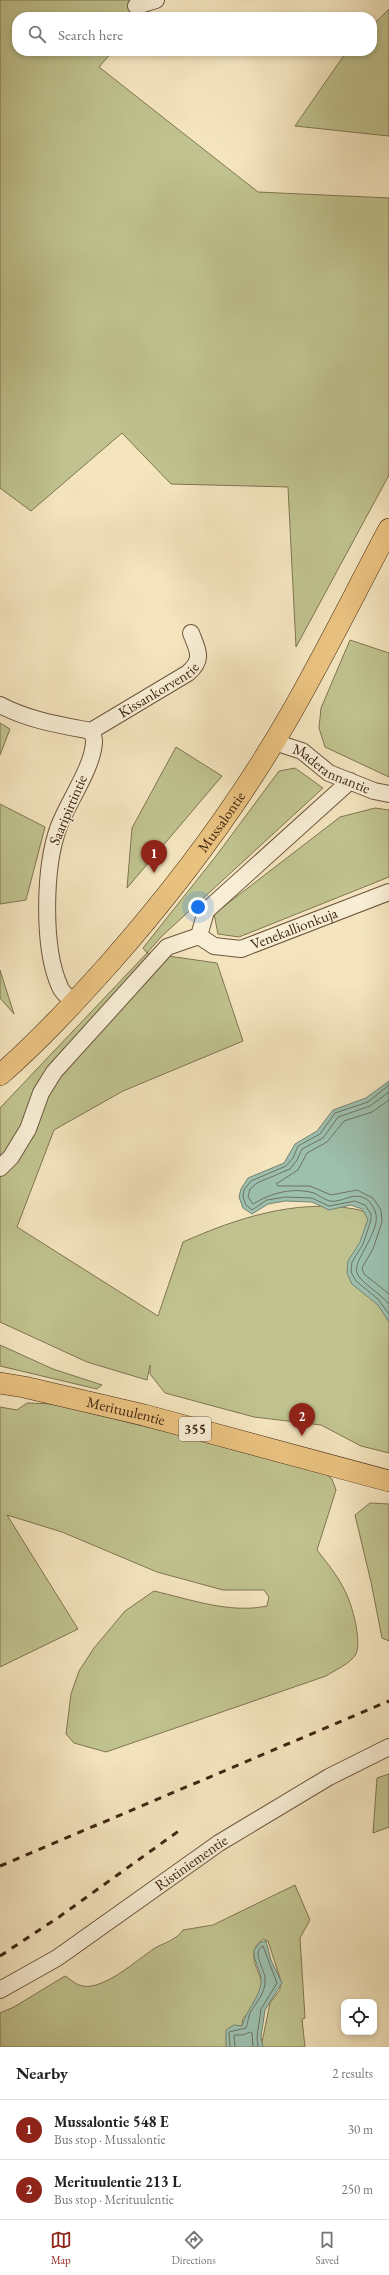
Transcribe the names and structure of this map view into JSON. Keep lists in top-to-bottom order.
{
  "streets": {
    "main road": ["Mussalontie", "Merituulentie", "355"],
    "street": [
      "Kissankorventie",
      "Maderannantie",
      "Saaripirtintie",
      "Venekallionkuja",
      "Ristiniementie"
    ]
  },
  "crossings": [
    ["Kissankorventie", "Saaripirtintie"],
    ["Maderannantie", "Mussalontie"],
    ["Saaripirtintie", "Mussalontie"]
  ],
  "page": {
    "search": "Search here",
    "pins": ["1", "2"],
    "heading": ["Nearby", "2 results"],
    "list": [
      {
        "mark": "1",
        "name": "Mussalontie 548 E",
        "note": "Bus stop · Mussalontie",
        "value": "30 m"
      },
      {
        "mark": "2",
        "name": "Merituulentie 213 L",
        "note": "Bus stop · Merituulentie",
        "value": "250 m"
      }
    ],
    "nav": ["Map", "Directions", "Saved"]
  }
}
